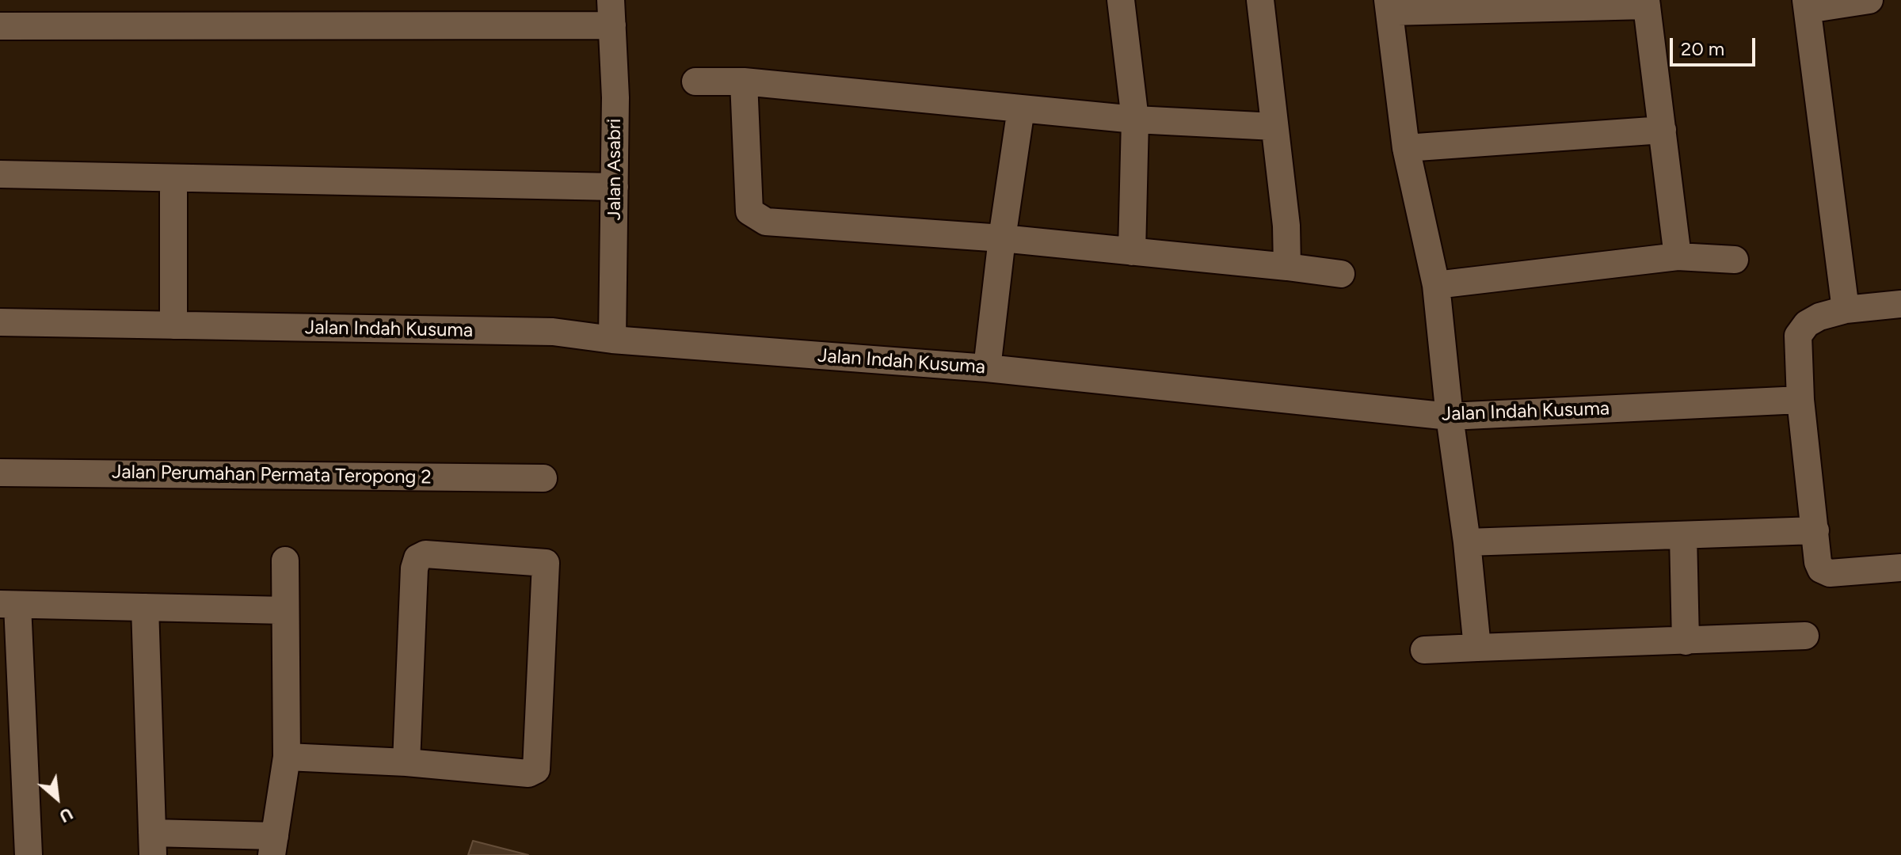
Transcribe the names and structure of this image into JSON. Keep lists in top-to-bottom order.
{
  "streets": {
    "street": ["Jalan Asabri", "Jalan Indah Kusuma", "Jalan Perumahan Permata Teropong 2"]
  },
  "crossings": [
    ["Jalan Asabri", "Jalan Indah Kusuma"]
  ],
  "scale_bar": "20 m",
  "north": "bottom right"
}
